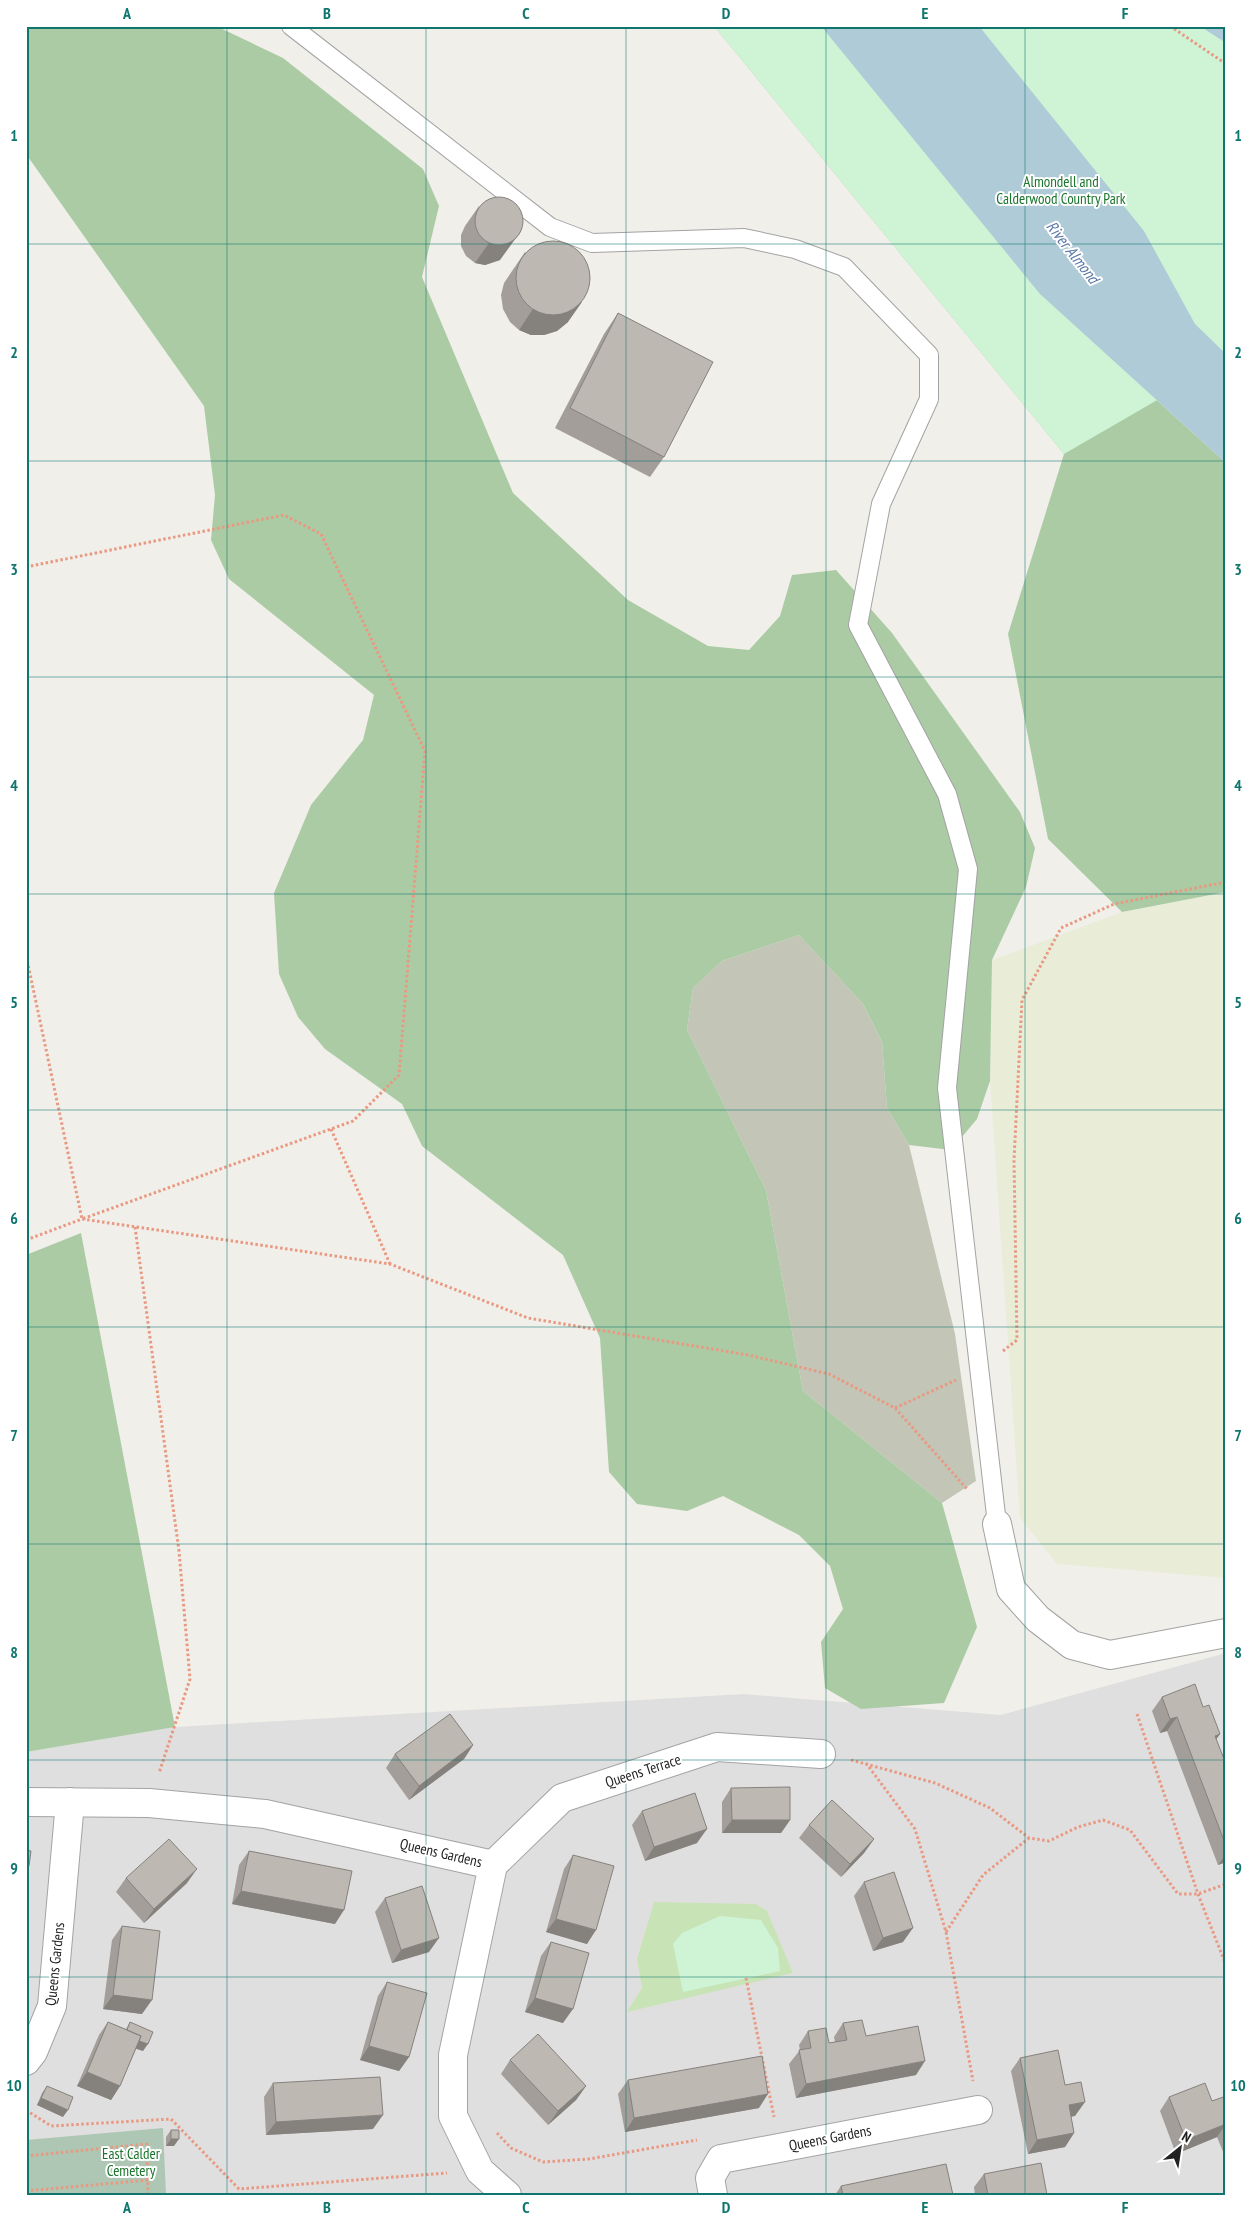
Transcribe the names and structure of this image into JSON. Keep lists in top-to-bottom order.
{
  "streets": {
    "street": ["Queens Terrace", "Queens Gardens"]
  },
  "crossings": [
    ["Queens Terrace", "Queens Gardens"]
  ],
  "water": ["River Almond"],
  "parks": ["Almondell and Calderwood Country Park", "East Calder Cemetery"],
  "north": "top right",
  "grid": {
    "columns": [
      "A",
      "B",
      "C",
      "D",
      "E",
      "F"
    ],
    "rows": [
      "1",
      "2",
      "3",
      "4",
      "5",
      "6",
      "7",
      "8",
      "9",
      "10"
    ]
  }
}
